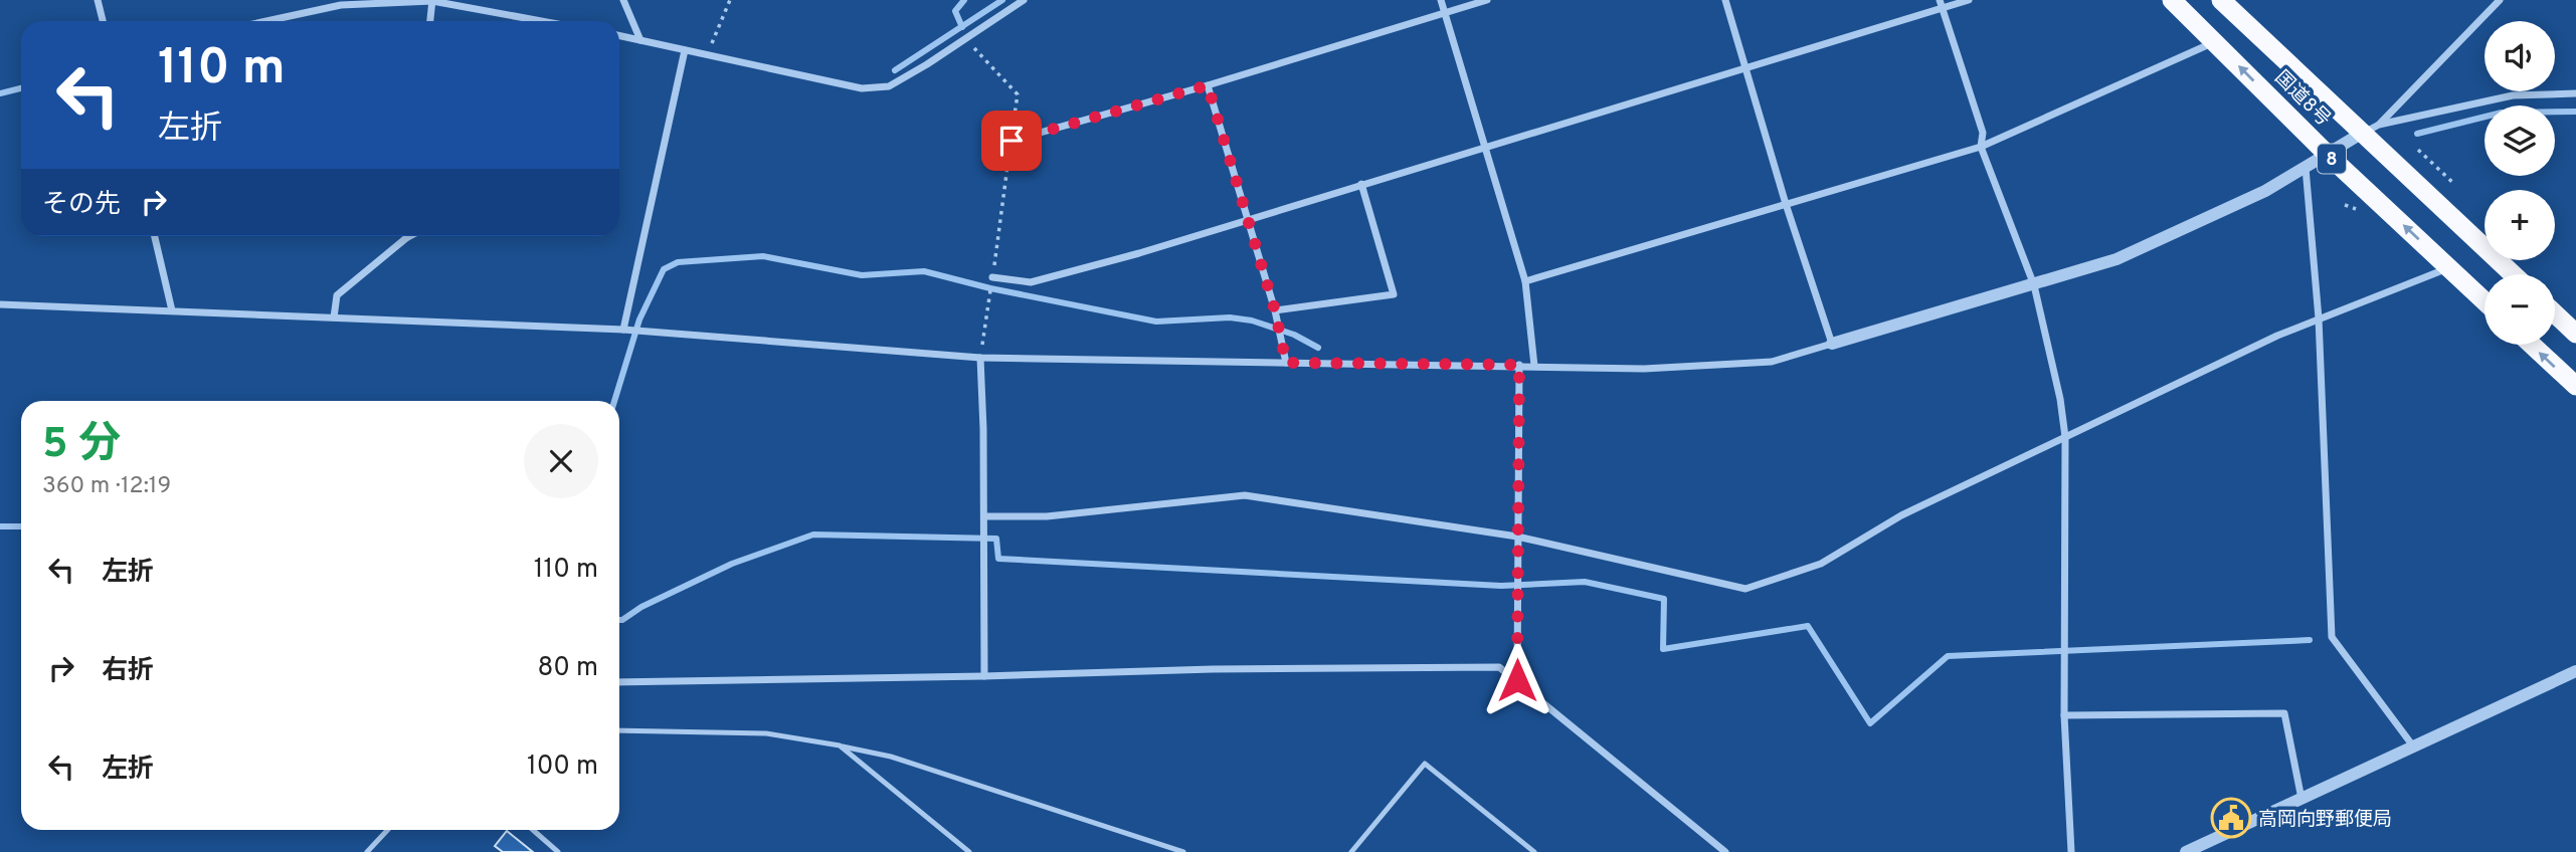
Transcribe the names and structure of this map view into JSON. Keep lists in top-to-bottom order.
{
  "streets": {
    "highway": ["国道8号", "8"]
  },
  "places": {
    "public building": ["高岡向野郵便局"]
  },
  "page": {
    "map_buttons": ["+", "−"],
    "turn": ["110 m", "左折"],
    "then": "その先",
    "heading": ["5 分", "360 m · 12:19"],
    "list": [
      {
        "name": "左折",
        "value": "110 m"
      },
      {
        "name": "右折",
        "value": "80 m"
      },
      {
        "name": "左折",
        "value": "100 m"
      }
    ]
  }
}
